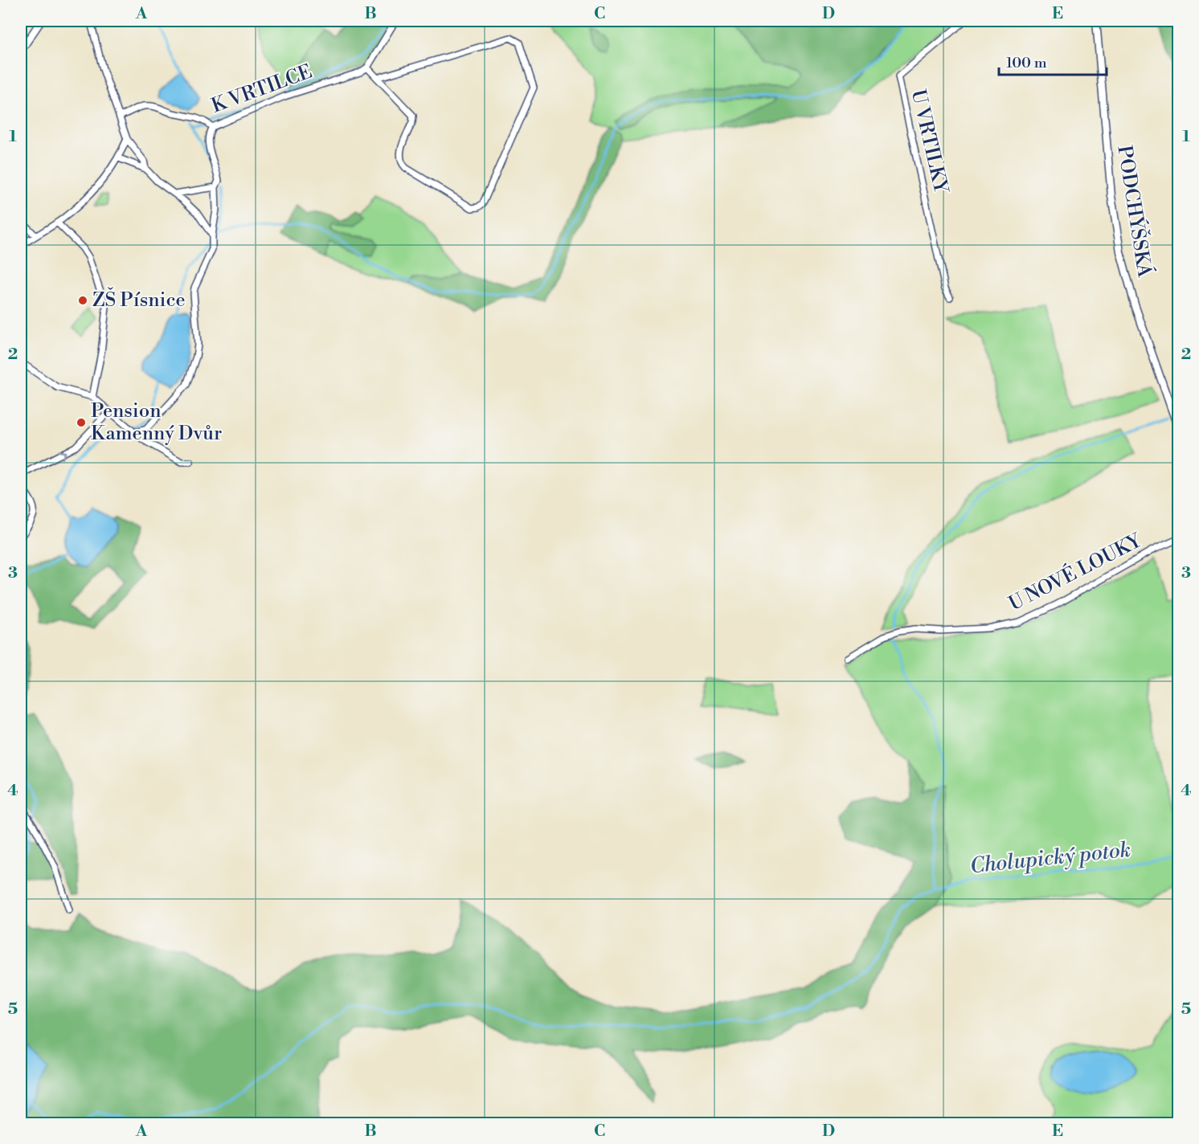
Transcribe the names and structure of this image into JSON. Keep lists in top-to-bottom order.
{
  "streets": {
    "street": [
      "K VRTILCE",
      "U VRTILKY",
      "PODCHÝŠSKÁ",
      "U NOVÉ LOUKY"
    ]
  },
  "water": ["Cholupický potok"],
  "places": ["ZŠ Písnice", "Pension Kamenný Dvůr"],
  "scale_bar": "100 m",
  "grid": {
    "columns": [
      "A",
      "B",
      "C",
      "D",
      "E"
    ],
    "rows": [
      "1",
      "2",
      "3",
      "4",
      "5"
    ]
  }
}
